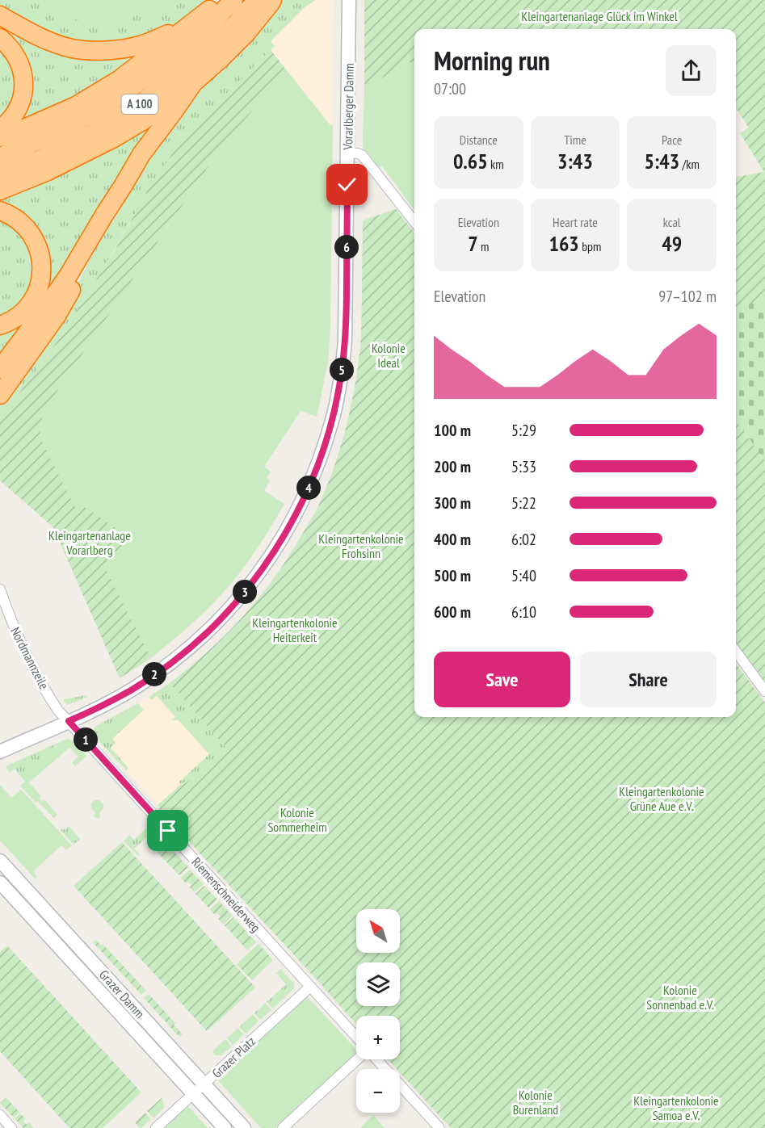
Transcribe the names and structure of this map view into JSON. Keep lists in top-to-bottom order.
{
  "streets": {
    "highway": ["A 100"],
    "street": [
      "Vorarlberger Damm",
      "Nordmannzeile",
      "Riemenschneiderweg",
      "Grazer Damm",
      "Grazer Platz"
    ]
  },
  "crossings": [
    ["Vorarlberger Damm", "Nordmannzeile"],
    ["Vorarlberger Damm", "Riemenschneiderweg"],
    ["Nordmannzeile", "Riemenschneiderweg"],
    ["Riemenschneiderweg", "Grazer Platz"],
    ["Grazer Damm", "Grazer Platz"]
  ],
  "parks": [
    "Kleingartenanlage Glück im Winkel",
    "Kolonie Ideal",
    "Kleingartenanlage Vorarlberg",
    "Kleingartenkolonie Frohsinn",
    "Kleingartenkolonie Heiterkeit",
    "Kleingartenkolonie Grüne Aue e.V.",
    "Kolonie Sommerheim",
    "Kolonie Sonnenbad e.V.",
    "Kolonie Burenland",
    "Kleingartenkolonie Samoa e.V."
  ],
  "north": "top left",
  "page": {
    "heading": ["Morning run", "07:00"],
    "stats": [
      ["Distance", "0.65 km"],
      ["Time", "3:43"],
      ["Pace", "5:43 /km"],
      ["Elevation", "7 m"],
      ["Heart rate", "163 bpm"],
      ["kcal", "49"]
    ],
    "pins": [
      "6",
      "5",
      "4",
      "3",
      "2",
      "1"
    ],
    "chart": ["Elevation", "97–102 m"],
    "list": [
      {
        "name": "100 m",
        "note": "5:29"
      },
      {
        "name": "200 m",
        "note": "5:33"
      },
      {
        "name": "300 m",
        "note": "5:22"
      },
      {
        "name": "400 m",
        "note": "6:02"
      },
      {
        "name": "500 m",
        "note": "5:40"
      },
      {
        "name": "600 m",
        "note": "6:10"
      }
    ],
    "buttons": ["Save", "Share"],
    "map_buttons": ["+", "−"]
  }
}
